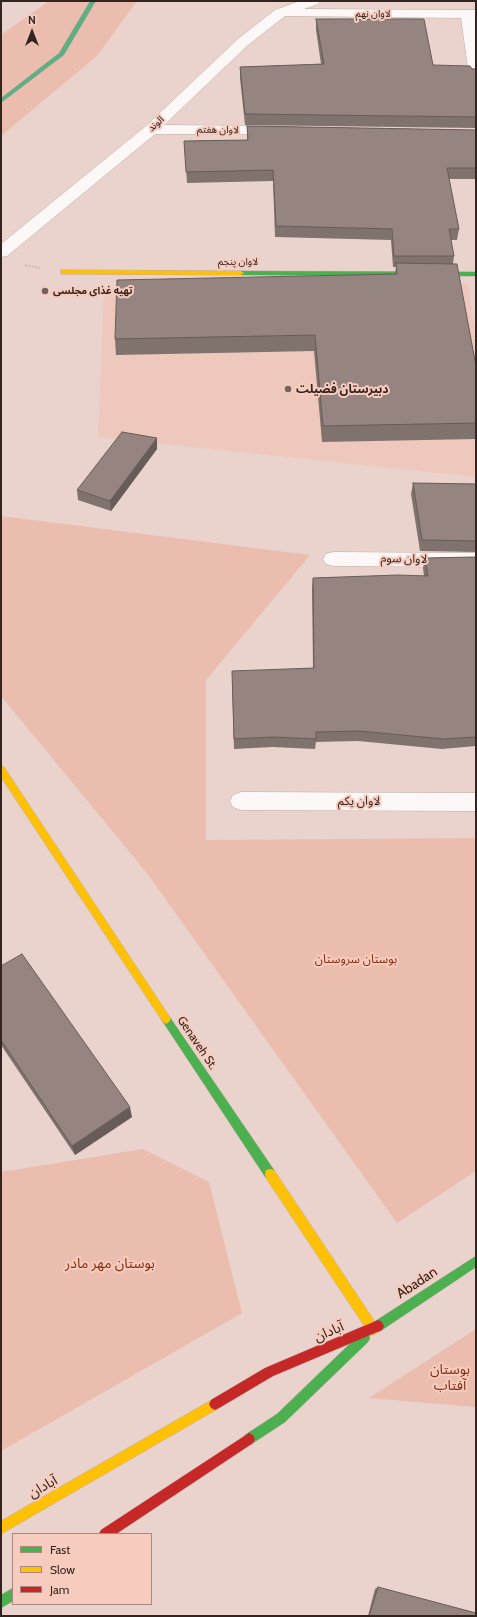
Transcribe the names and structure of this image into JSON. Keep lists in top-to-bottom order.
{
  "streets": {
    "main road": [
      "لاوان پنجم",
      "Genaveh St.",
      "Abadan",
      "آبادان"
    ],
    "street": [
      "لاوان نهم",
      "الوند",
      "لاوان هفتم",
      "لاوان سوم",
      "لاوان یکم"
    ]
  },
  "crossings": [
    ["لاوان نهم", "الوند"],
    ["الوند", "لاوان هفتم"],
    ["Genaveh St.", "Abadan"],
    ["Genaveh St.", "آبادان"],
    ["Abadan", "آبادان"]
  ],
  "parks": ["بوستان سروستان", "بوستان مهر مادر", "بوستان آفتاب"],
  "places": ["تهیه غذای مجلسی", "دبیرستان فضیلت"],
  "legend": ["Fast", "Slow", "Jam"],
  "north": "top"
}
